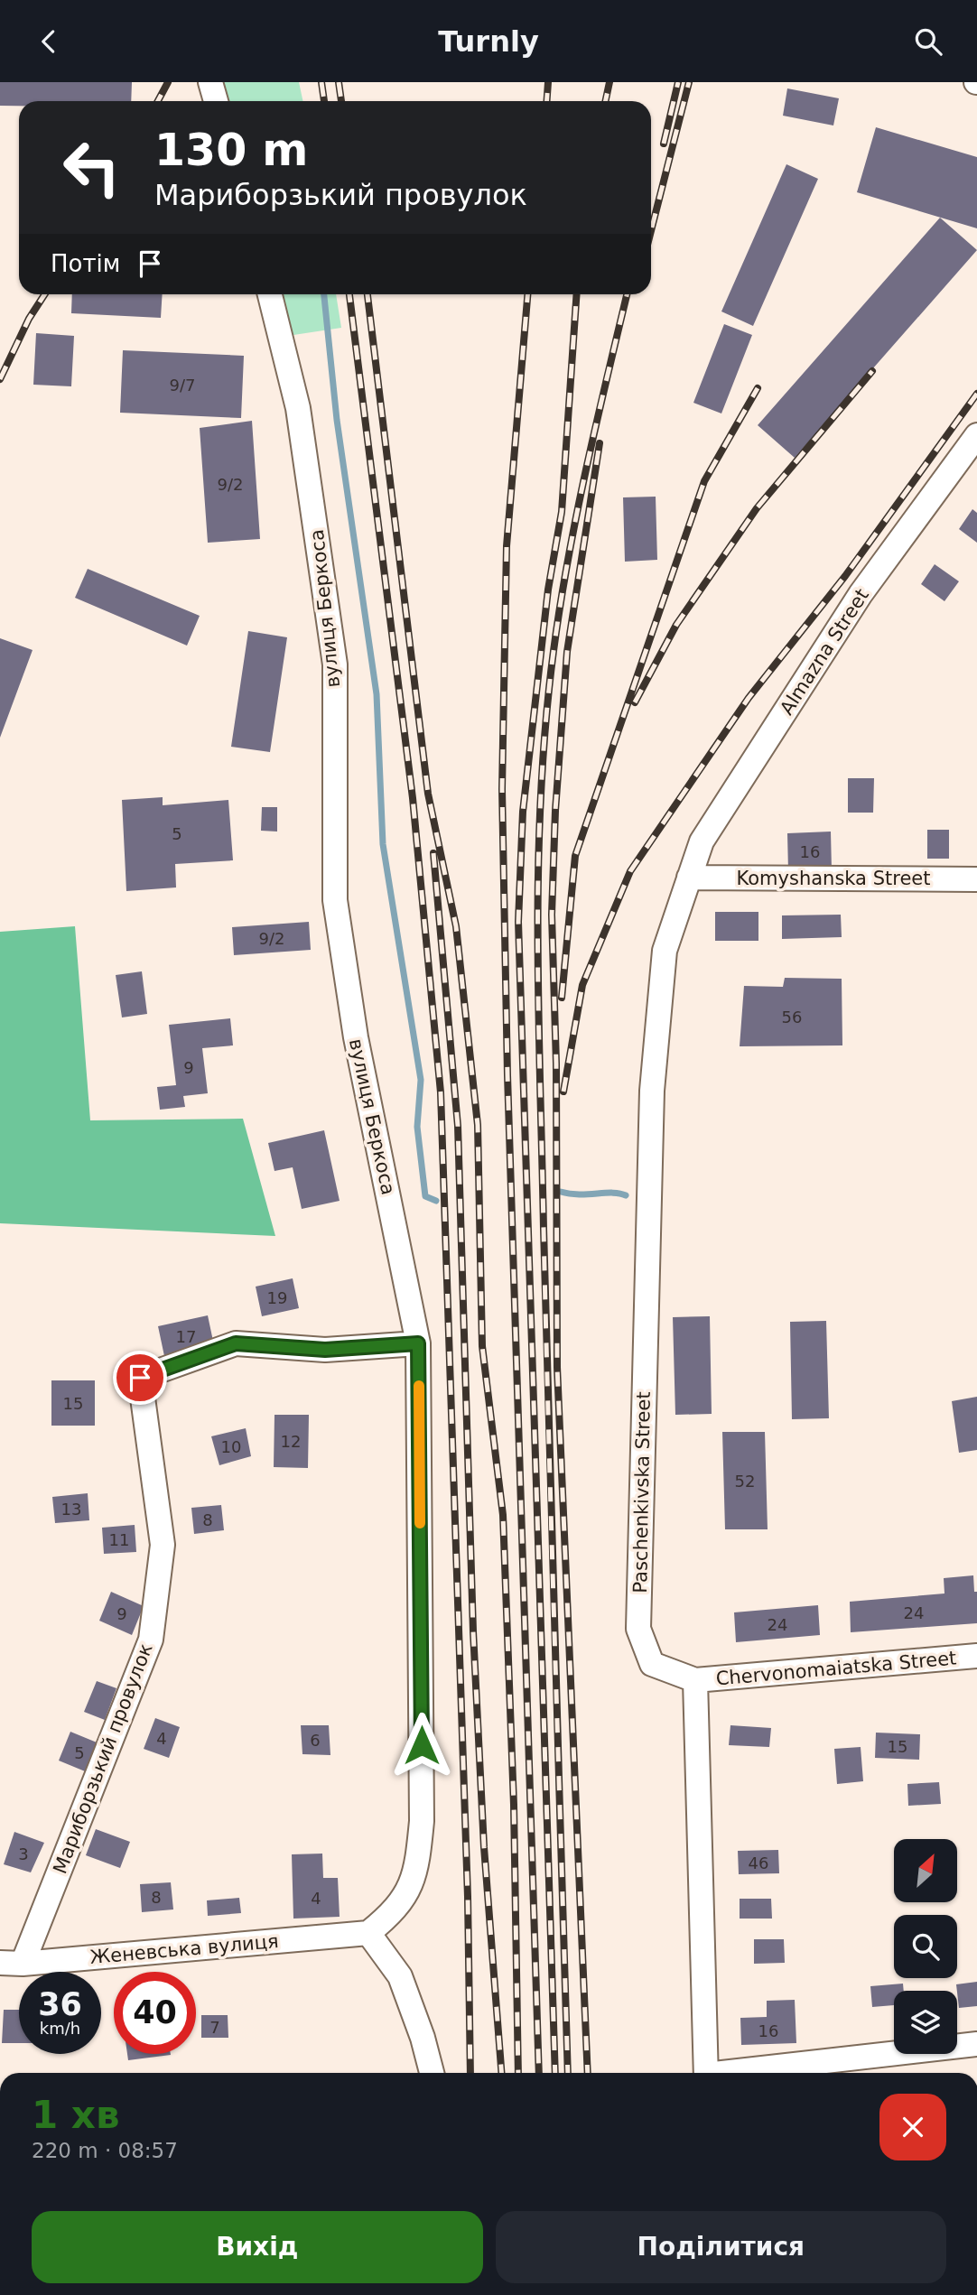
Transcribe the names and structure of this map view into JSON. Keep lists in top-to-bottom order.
{
  "streets": {
    "street": [
      "вулиця Беркоса",
      "Almazna Street",
      "Komyshanska Street",
      "Paschenkivska Street",
      "Chervonomaiatska Street",
      "Мариборзький провулок",
      "Женевська вулиця"
    ]
  },
  "crossings": [
    ["вулиця Беркоса", "Мариборзький провулок"],
    ["вулиця Беркоса", "Женевська вулиця"],
    ["Almazna Street", "Komyshanska Street"],
    ["Almazna Street", "Paschenkivska Street"],
    ["Komyshanska Street", "Paschenkivska Street"],
    ["Paschenkivska Street", "Chervonomaiatska Street"],
    ["Мариборзький провулок", "Женевська вулиця"]
  ],
  "house_numbers": [
    "9/7",
    "9/2",
    "5",
    "16",
    "9/2",
    "56",
    "9",
    "19",
    "17",
    "15",
    "12",
    "10",
    "52",
    "13",
    "8",
    "11",
    "24",
    "9",
    "24",
    "4",
    "6",
    "15",
    "5",
    "3",
    "46",
    "8",
    "4",
    "7",
    "16"
  ],
  "north": "top right",
  "page": {
    "header": "Turnly",
    "turn": ["130 m", "Мариборзький провулок"],
    "then": "Потім",
    "speed": "36 km/h",
    "limit": "40",
    "heading": ["1 хв", "220 m · 08:57"],
    "buttons": ["Вихід", "Поділитися"]
  }
}
